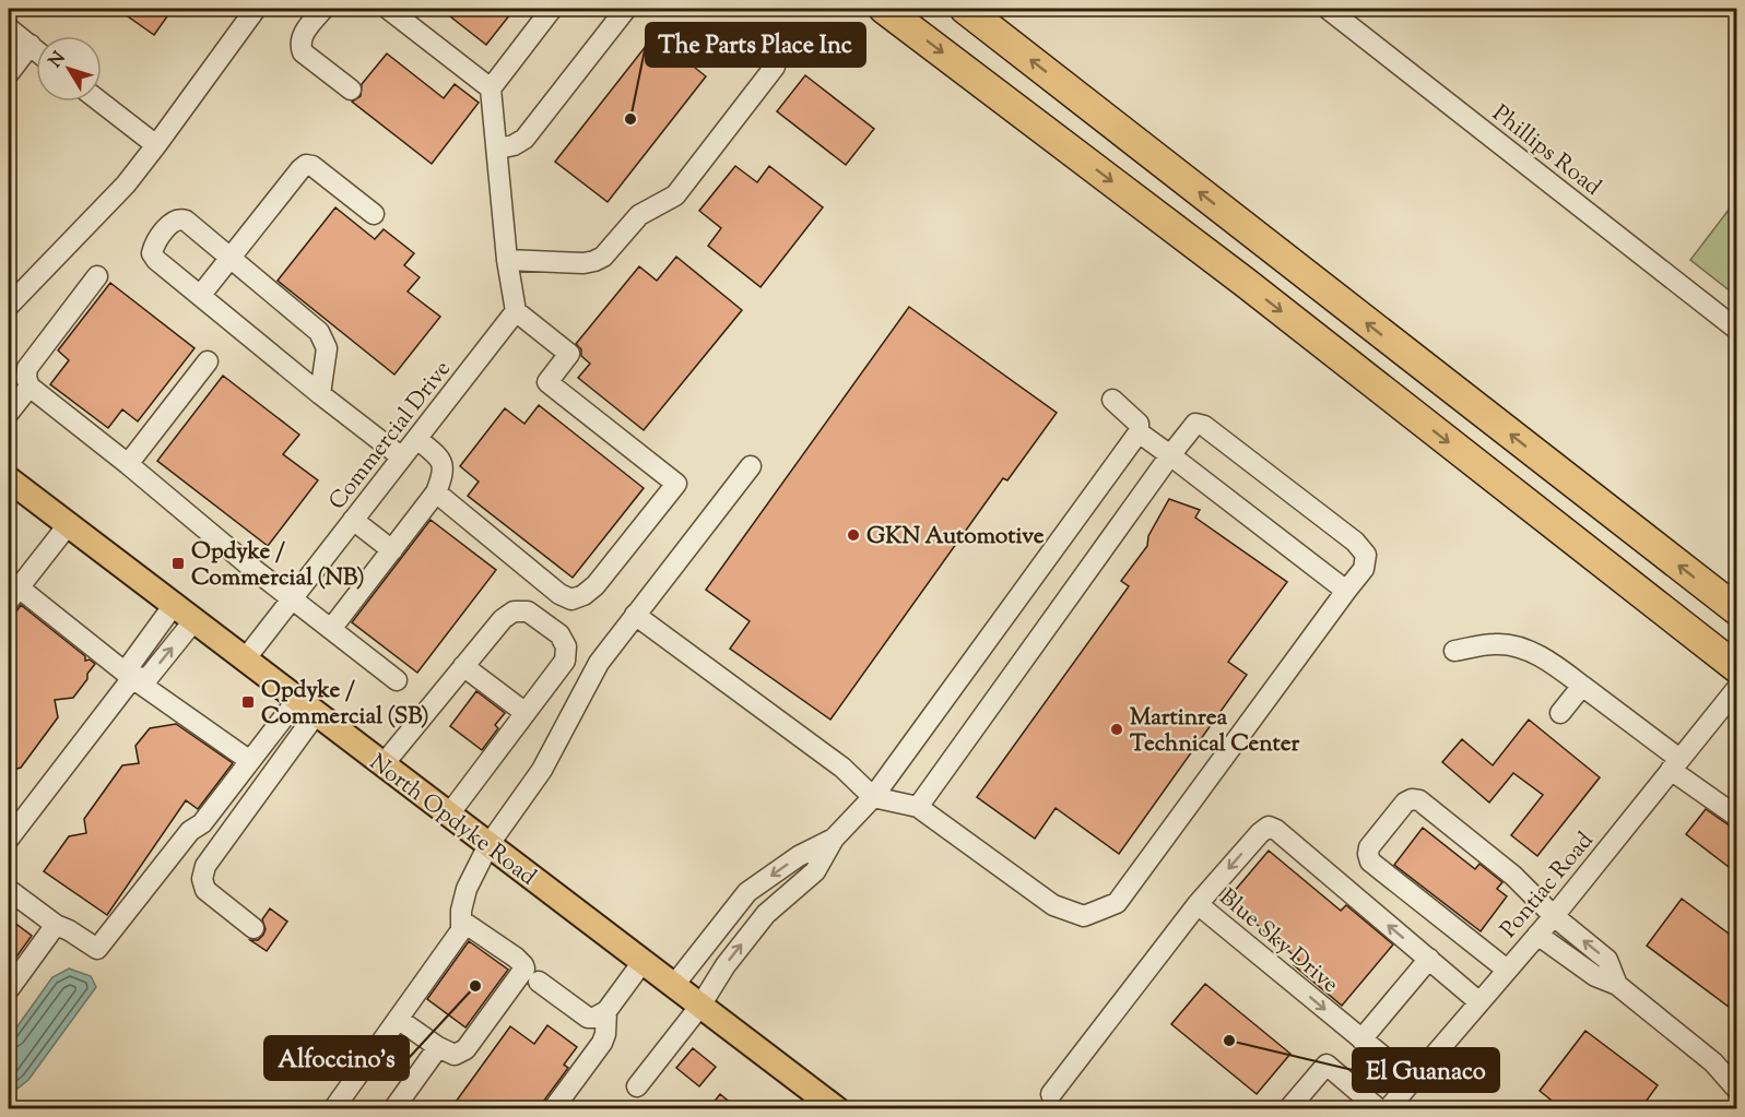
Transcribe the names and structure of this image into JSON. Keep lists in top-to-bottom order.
{
  "streets": {
    "main road": ["North Opdyke Road"],
    "street": [
      "Phillips Road",
      "Commercial Drive",
      "Pontiac Road",
      "Blue Sky Drive"
    ]
  },
  "crossings": [
    ["Commercial Drive", "North Opdyke Road"],
    ["Pontiac Road", "Blue Sky Drive"]
  ],
  "places": {
    "other": [
      "The Parts Place Inc",
      "GKN Automotive",
      "Martinrea Technical Center",
      "Alfoccino's",
      "El Guanaco"
    ],
    "transit": ["Opdyke / Commercial (NB)", "Opdyke / Commercial (SB)"]
  },
  "north": "top left"
}
